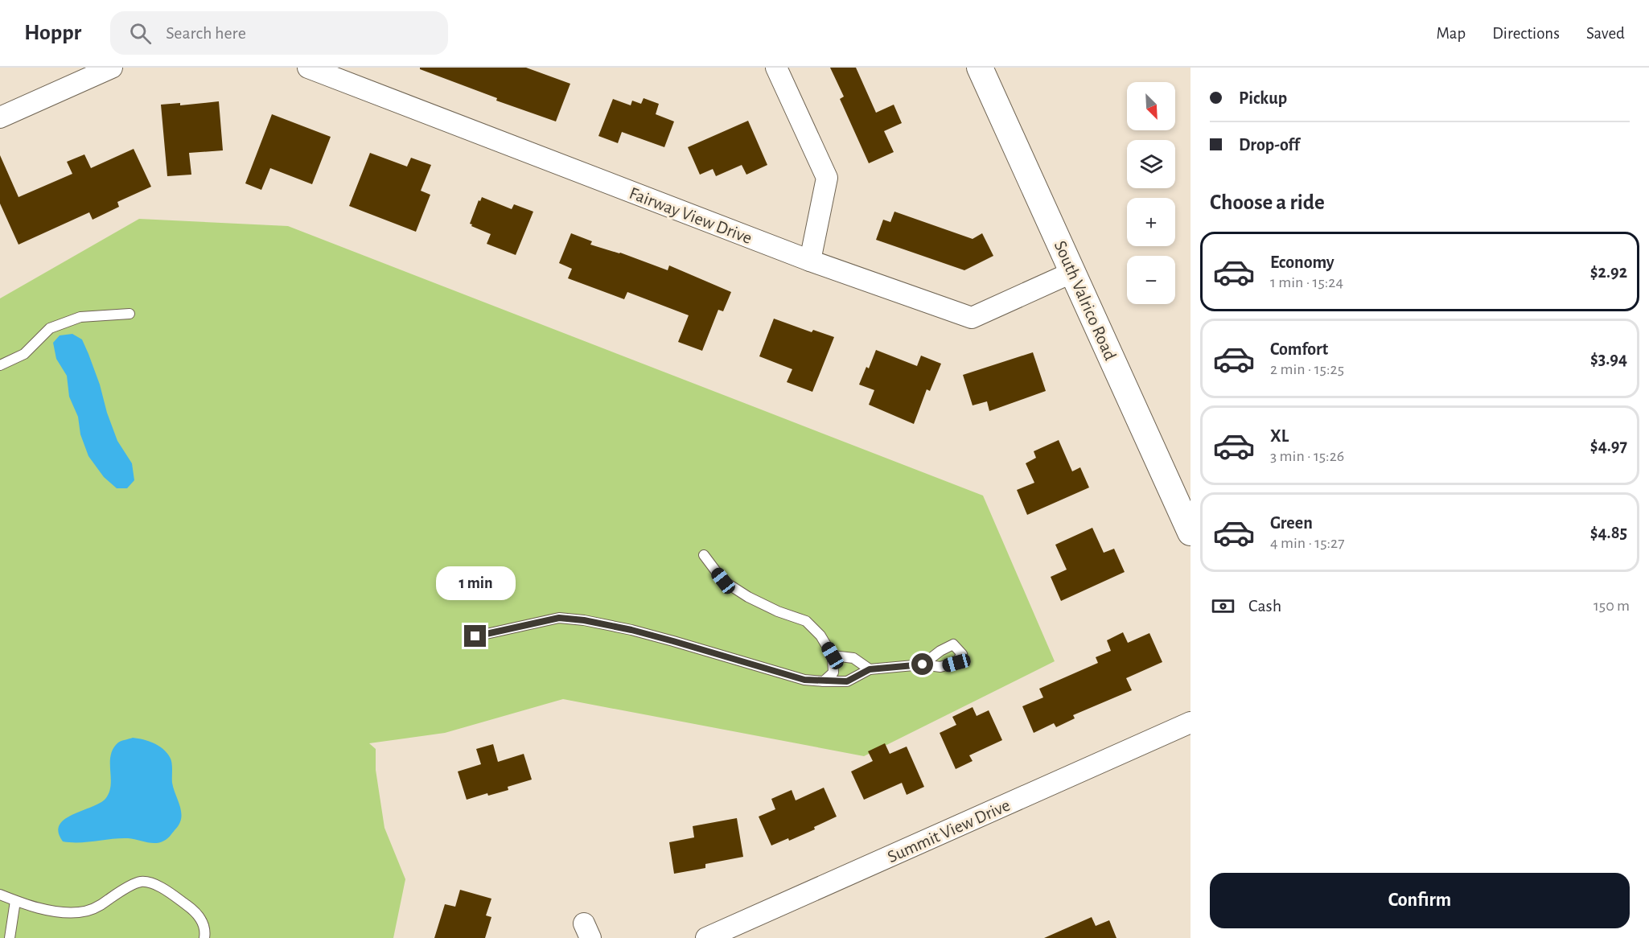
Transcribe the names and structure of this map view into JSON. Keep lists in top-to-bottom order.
{
  "streets": {
    "street": ["Fairway View Drive", "South Valrico Road", "Summit View Drive"]
  },
  "crossings": [
    ["Fairway View Drive", "South Valrico Road"]
  ],
  "north": "bottom right",
  "page": {
    "header": "Hoppr",
    "search": "Search here",
    "nav": ["Map", "Directions", "Saved"],
    "banner": ["Pickup", "Drop-off"],
    "map_buttons": ["+", "−"],
    "heading": "Choose a ride",
    "list": [
      {
        "name": "Economy",
        "note": "1 min · 15:24",
        "value": "$2.92"
      },
      {
        "name": "Comfort",
        "note": "2 min · 15:25",
        "value": "$3.94"
      },
      {
        "name": "XL",
        "note": "3 min · 15:26",
        "value": "$4.97"
      },
      {
        "name": "Green",
        "note": "4 min · 15:27",
        "value": "$4.85"
      }
    ],
    "bubble": "1 min",
    "pay": ["Cash", "150 m"],
    "buttons": "Confirm"
  }
}
